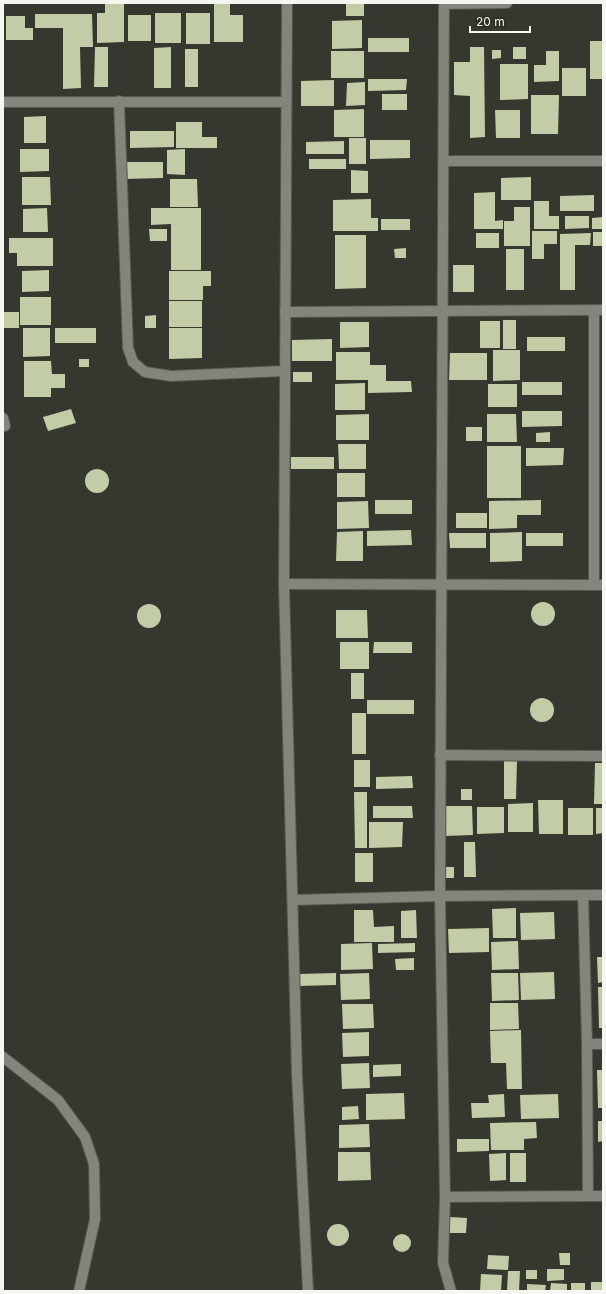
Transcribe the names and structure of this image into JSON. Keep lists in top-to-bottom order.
{
  "scale_bar": "20 m"
}
